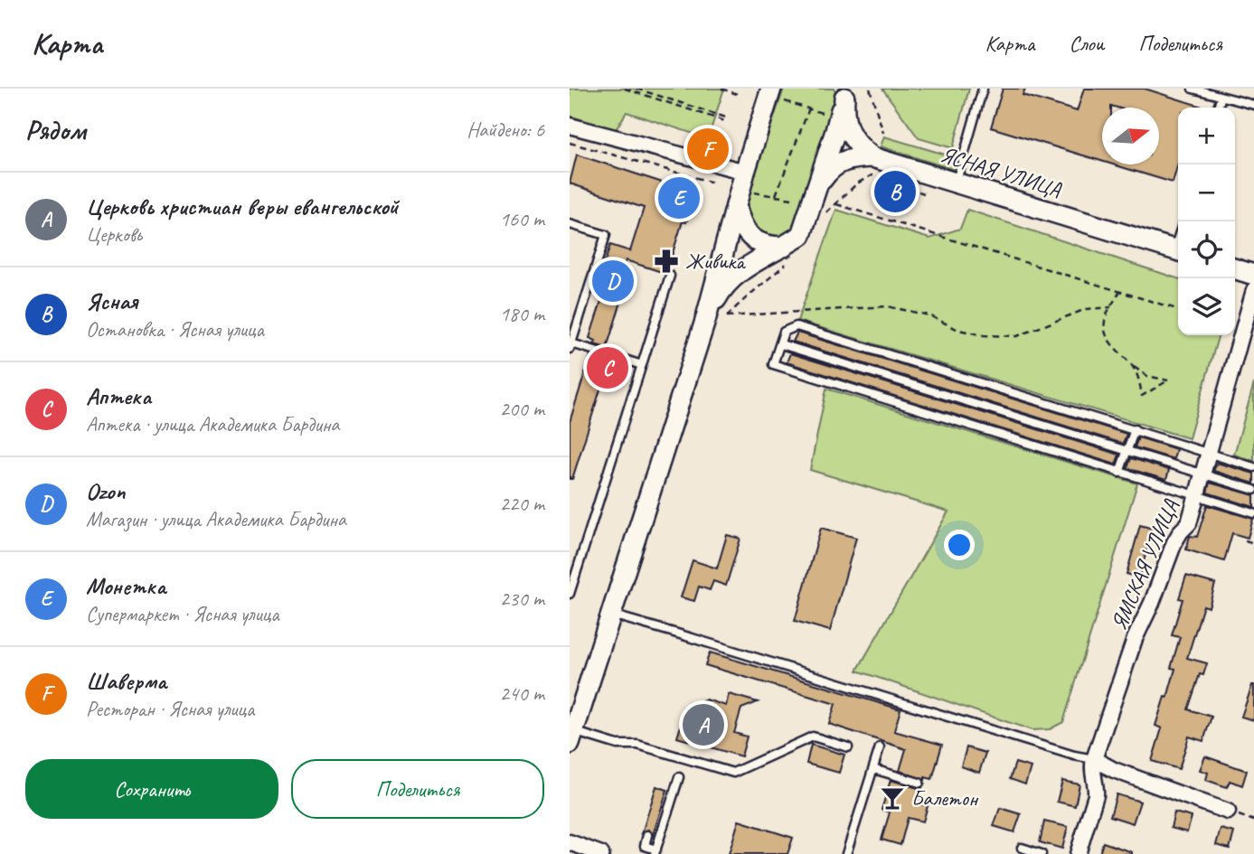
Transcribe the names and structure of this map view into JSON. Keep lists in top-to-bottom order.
{
  "streets": {
    "street": ["ЯСНАЯ УЛИЦА", "ЯМСКАЯ УЛИЦА"]
  },
  "places": {
    "pharmacy": ["Живика"],
    "bar": ["Балетон"]
  },
  "north": "right",
  "page": {
    "header": "Карта",
    "nav": ["Карта", "Слои", "Поделиться"],
    "heading": ["Рядом", "Найдено: 6"],
    "map_buttons": ["+", "−"],
    "pins": [
      "F",
      "B",
      "E",
      "D",
      "C",
      "A"
    ],
    "list": [
      {
        "mark": "A",
        "name": "Церковь христиан веры евангельской",
        "note": "Церковь",
        "value": "160 m"
      },
      {
        "mark": "B",
        "name": "Ясная",
        "note": "Остановка · Ясная улица",
        "value": "180 m"
      },
      {
        "mark": "C",
        "name": "Аптека",
        "note": "Аптека · улица Академика Бардина",
        "value": "200 m"
      },
      {
        "mark": "D",
        "name": "Ozon",
        "note": "Магазин · улица Академика Бардина",
        "value": "220 m"
      },
      {
        "mark": "E",
        "name": "Монетка",
        "note": "Супермаркет · Ясная улица",
        "value": "230 m"
      },
      {
        "mark": "F",
        "name": "Шаверма",
        "note": "Ресторан · Ясная улица",
        "value": "240 m"
      }
    ],
    "buttons": ["Сохранить", "Поделиться"]
  }
}
